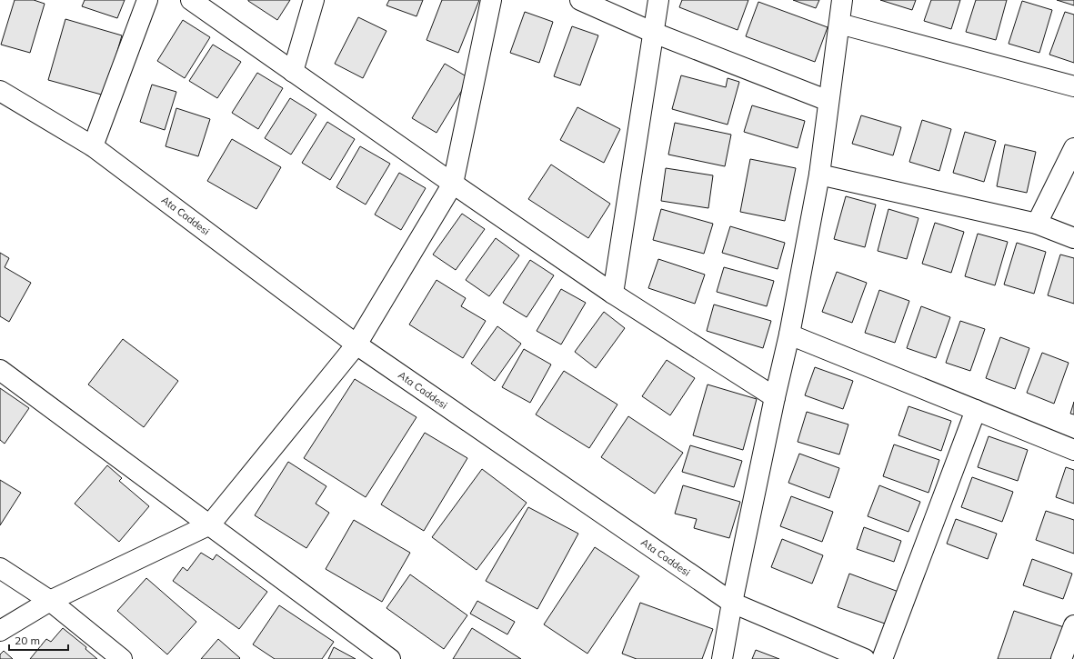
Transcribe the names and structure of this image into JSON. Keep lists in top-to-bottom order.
{
  "streets": {
    "street": ["Ata Caddesi"]
  },
  "scale_bar": "20 m"
}
